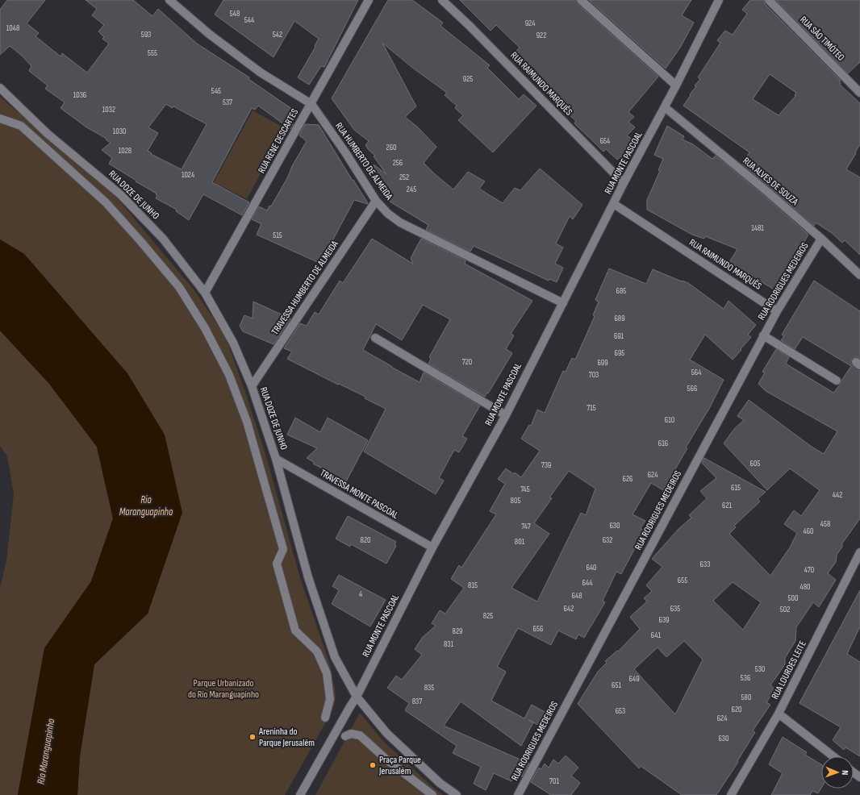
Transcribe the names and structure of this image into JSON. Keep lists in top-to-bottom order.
{
  "streets": {
    "street": [
      "RUA SÃO TIMÓTEO",
      "RUA RAIMUNDO MARQUÊS",
      "RUA RENE DESCARTES",
      "RUA HUMBERTO DE ALMEIDA",
      "RUA MONTE PASCOAL",
      "RUA ALVES DE SOUZA",
      "RUA DOZE DE JUNHO",
      "RUA RODRIGUES MEDEIROS",
      "TRAVESSA HUMBERTO DE ALMEIDA",
      "TRAVESSA MONTE PASCOAL",
      "RUA LOURDES LEITE"
    ]
  },
  "crossings": [
    ["RUA RAIMUNDO MARQUÊS", "RUA MONTE PASCOAL"],
    ["RUA RAIMUNDO MARQUÊS", "RUA RODRIGUES MEDEIROS"],
    ["RUA RENE DESCARTES", "RUA HUMBERTO DE ALMEIDA"],
    ["RUA RENE DESCARTES", "RUA DOZE DE JUNHO"],
    ["RUA HUMBERTO DE ALMEIDA", "RUA MONTE PASCOAL"],
    ["RUA HUMBERTO DE ALMEIDA", "TRAVESSA HUMBERTO DE ALMEIDA"],
    ["RUA MONTE PASCOAL", "RUA ALVES DE SOUZA"],
    ["RUA MONTE PASCOAL", "RUA DOZE DE JUNHO"],
    ["RUA MONTE PASCOAL", "TRAVESSA MONTE PASCOAL"],
    ["RUA ALVES DE SOUZA", "RUA RODRIGUES MEDEIROS"],
    ["RUA DOZE DE JUNHO", "TRAVESSA HUMBERTO DE ALMEIDA"],
    ["RUA DOZE DE JUNHO", "TRAVESSA MONTE PASCOAL"]
  ],
  "water": ["Rio Maranguapinho"],
  "parks": ["Parque Urbanizado do Rio Maranguapinho"],
  "places": ["Areninha do Parque Jerusalém", "Praça Parque Jerusalém"],
  "house_numbers": [
    "548",
    "544",
    "924",
    "1048",
    "593",
    "542",
    "922",
    "555",
    "925",
    "545",
    "1036",
    "537",
    "1032",
    "1030",
    "654",
    "260",
    "1028",
    "256",
    "1024",
    "252",
    "245",
    "1481",
    "515",
    "685",
    "689",
    "691",
    "695",
    "720",
    "699",
    "564",
    "703",
    "566",
    "715",
    "610",
    "616",
    "605",
    "739",
    "624",
    "626",
    "615",
    "745",
    "442",
    "805",
    "621",
    "458",
    "630",
    "747",
    "460",
    "820",
    "632",
    "801",
    "633",
    "640",
    "470",
    "655",
    "644",
    "815",
    "480",
    "4",
    "648",
    "500",
    "642",
    "635",
    "502",
    "825",
    "639",
    "656",
    "829",
    "641",
    "831",
    "530",
    "536",
    "649",
    "651",
    "835",
    "580",
    "837",
    "620",
    "653",
    "624",
    "630",
    "701"
  ],
  "north": "right"
}
